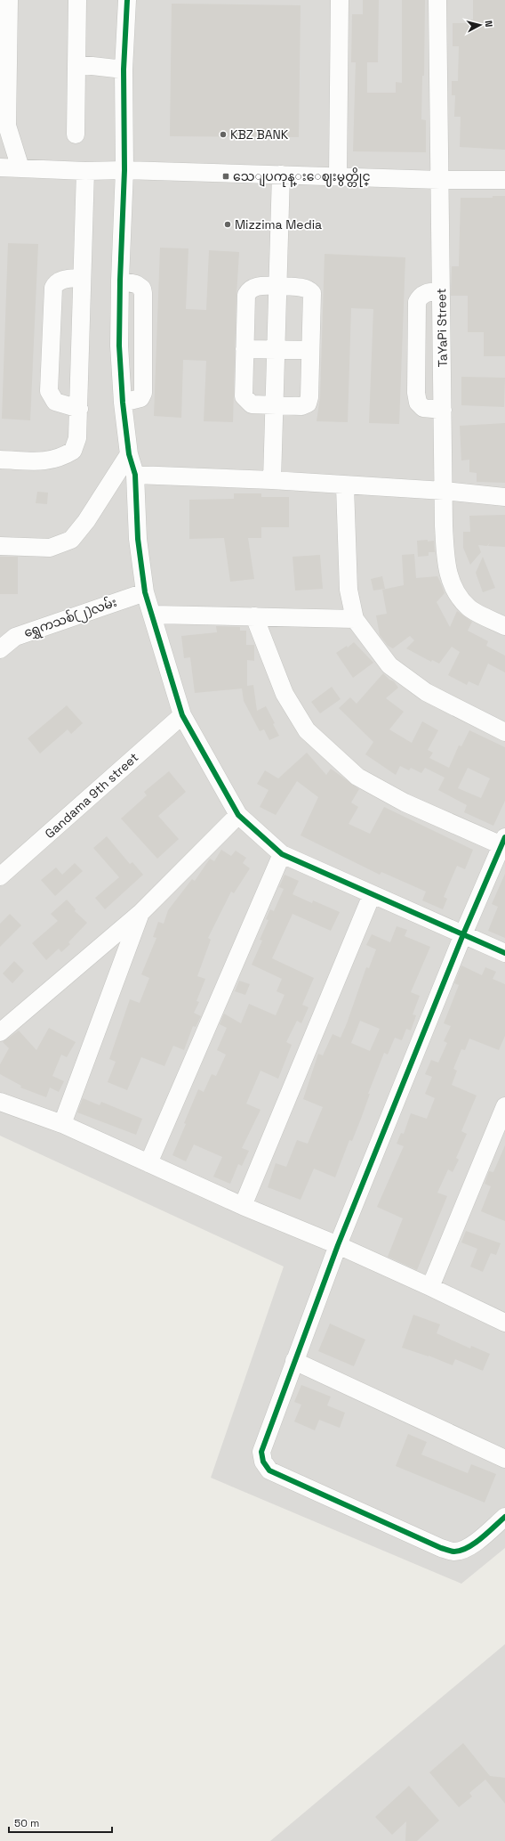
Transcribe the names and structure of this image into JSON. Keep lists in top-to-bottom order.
{
  "streets": {
    "street": ["TaYaPi Street", "ရွှေကသစ်(၂)လမ်း", "Gandama 9th street"]
  },
  "places": {
    "other": ["KBZ BANK", "Mizzima Media"],
    "transit": ["သေျပကုန္းေဈးမွတ္တိုင္"]
  },
  "scale_bar": "50 m",
  "north": "right"
}
